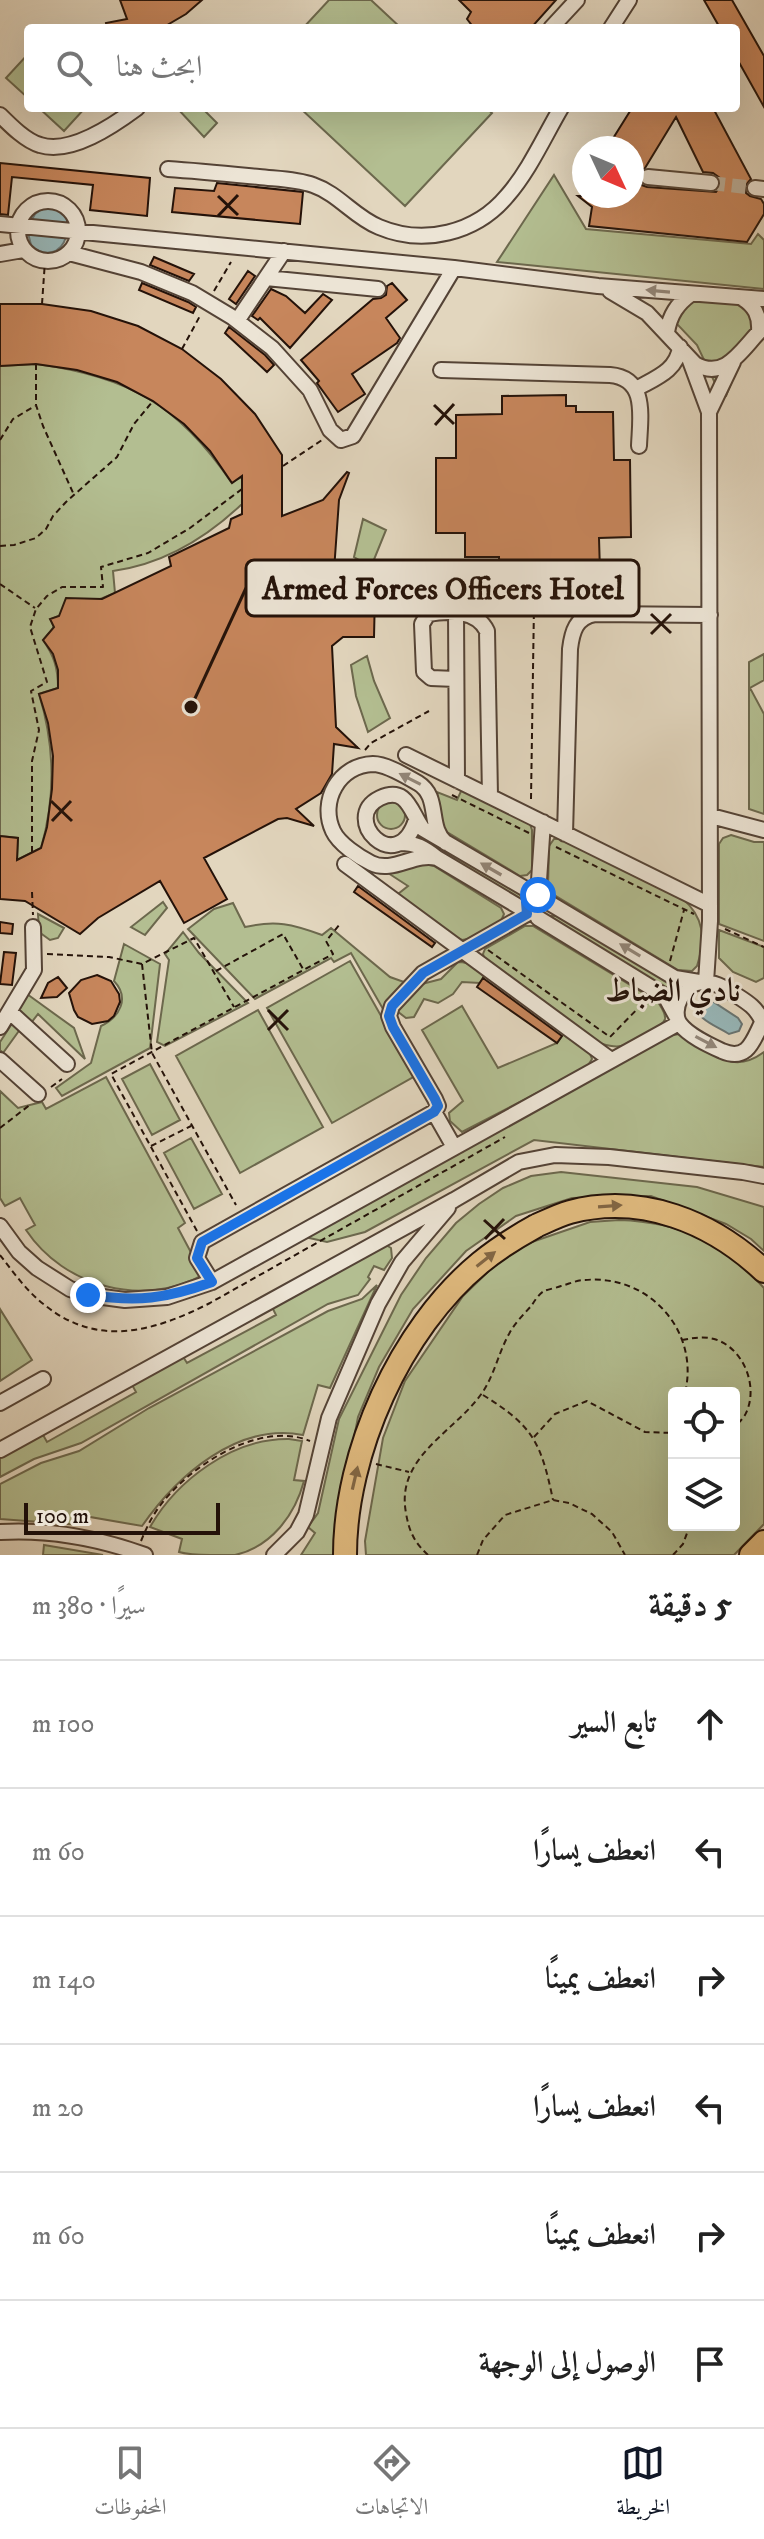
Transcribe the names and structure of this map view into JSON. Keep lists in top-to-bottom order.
{
  "districts": ["نادي الضباط"],
  "places": ["Armed Forces Officers Hotel"],
  "scale_bar": "100 m",
  "north": "bottom right",
  "page": {
    "search": "ابحث هنا",
    "scale": "100 m",
    "heading": ["5 دقيقة", "سيرًا · 380 m"],
    "list": [
      ["تابع السير", "100 m"],
      ["انعطف يسارًا", "60 m"],
      ["انعطف يمينًا", "140 m"],
      ["انعطف يسارًا", "20 m"],
      ["انعطف يمينًا", "60 m"],
      "الوصول إلى الوجهة"
    ],
    "nav": ["الخريطة", "الاتجاهات", "المحفوظات"]
  }
}
